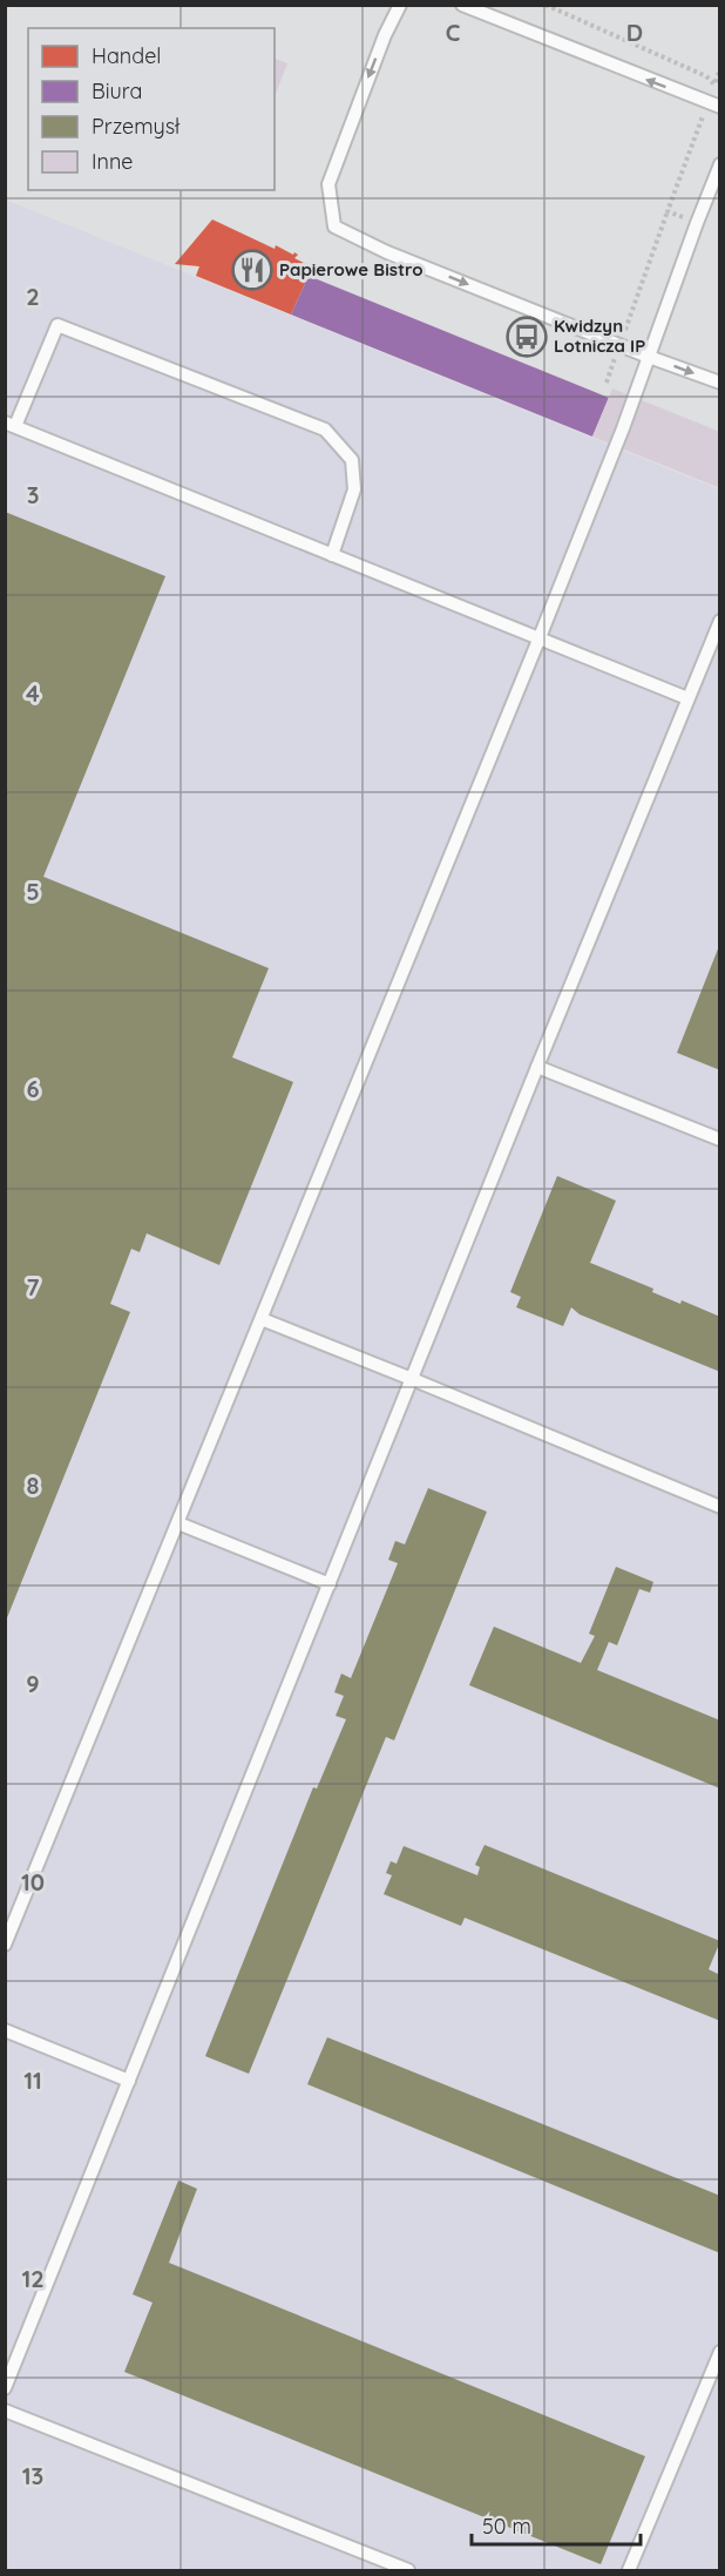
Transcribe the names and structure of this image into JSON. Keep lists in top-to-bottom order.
{
  "places": {
    "restaurant": ["Papierowe Bistro"],
    "bus stop": ["Kwidzyn Lotnicza IP"]
  },
  "legend": [
    "Handel",
    "Biura",
    "Przemysł",
    "Inne"
  ],
  "scale_bar": "50 m",
  "grid": {
    "columns": ["C", "D"],
    "rows": [
      "2",
      "3",
      "4",
      "5",
      "6",
      "7",
      "8",
      "9",
      "10",
      "11",
      "12",
      "13"
    ]
  }
}
